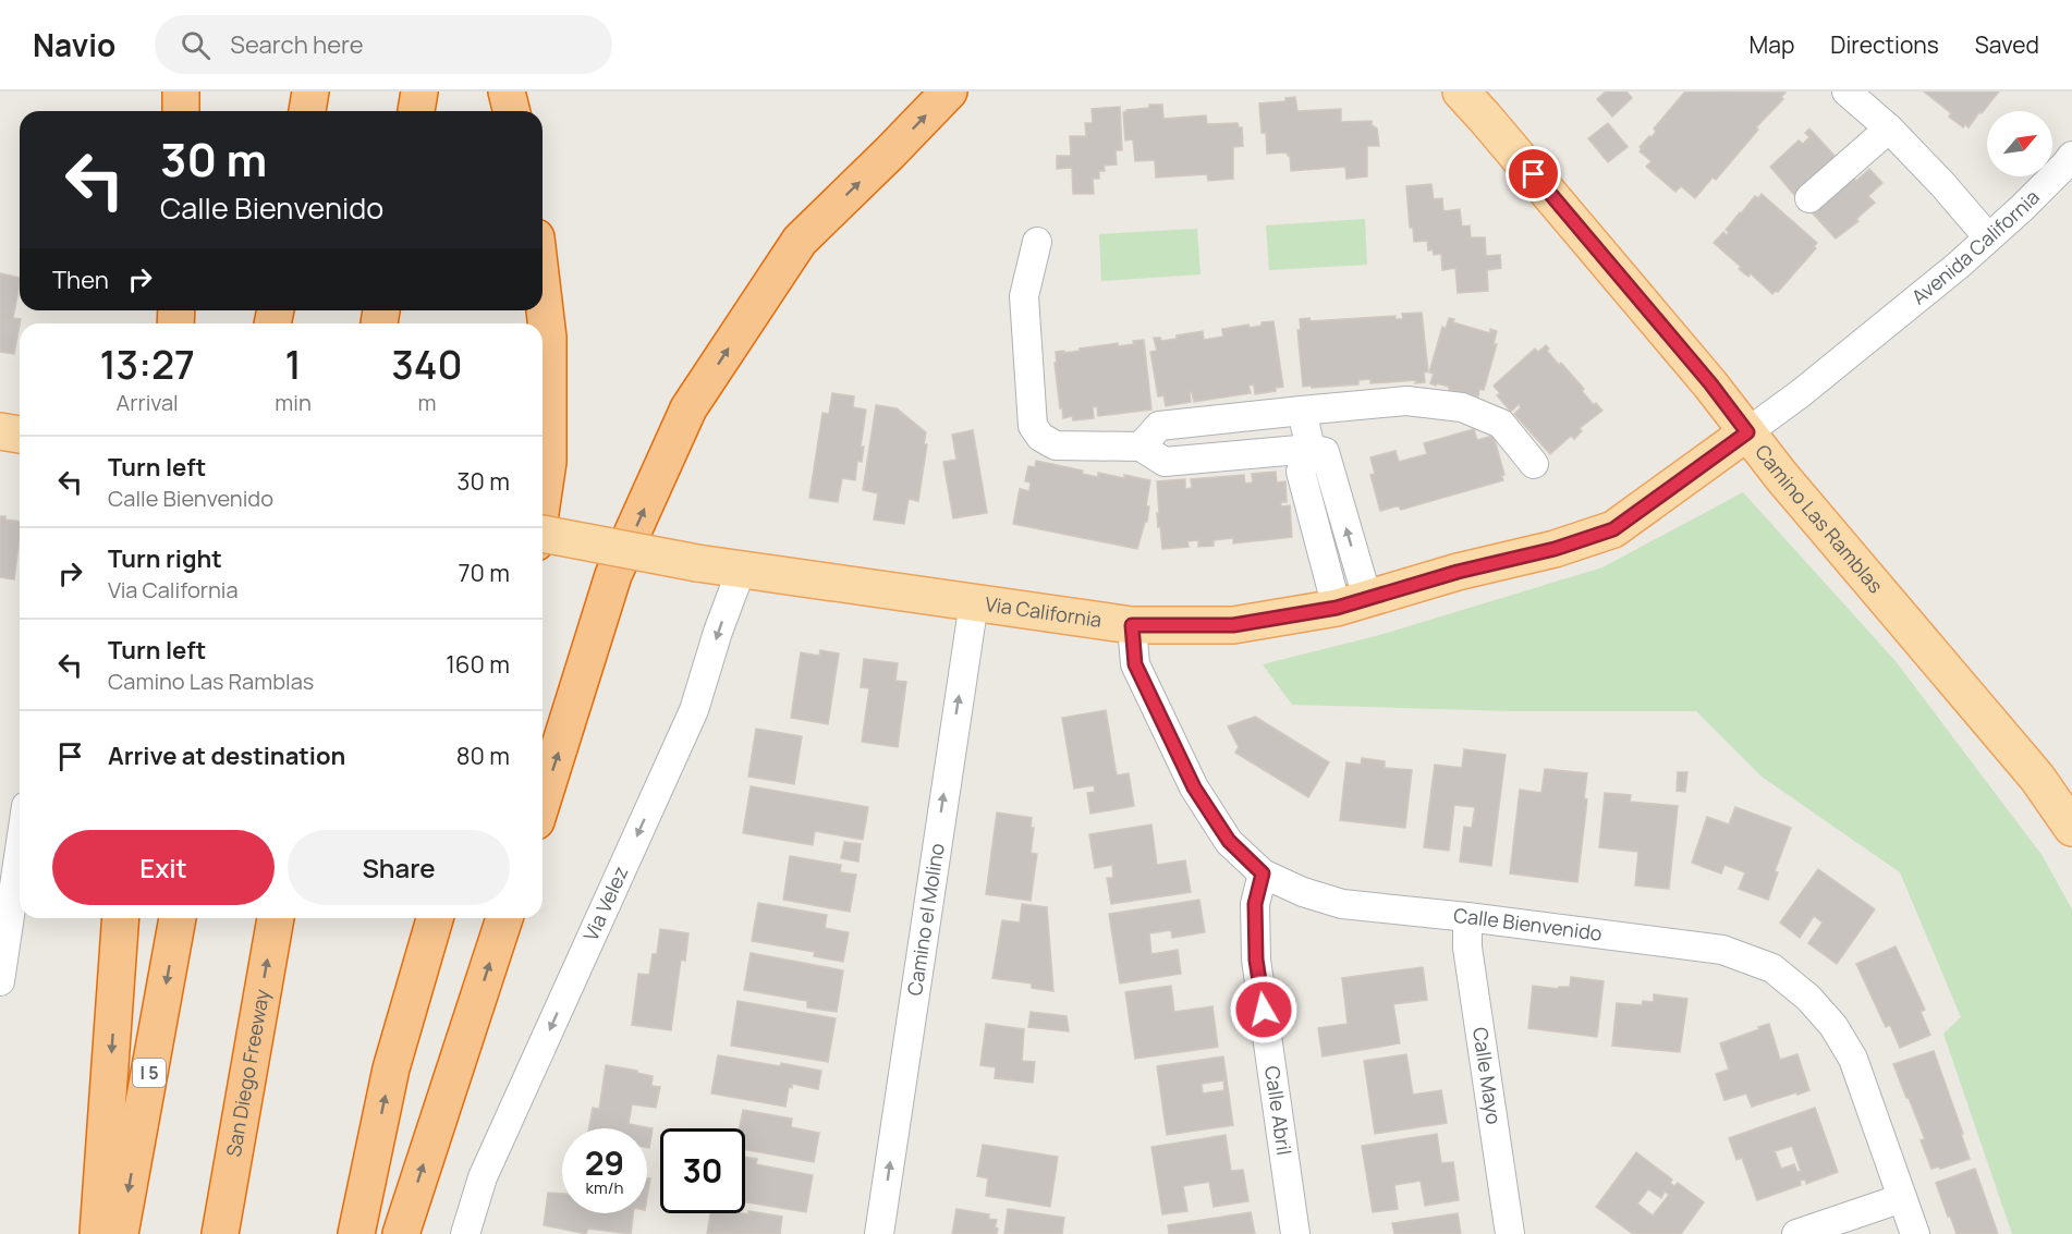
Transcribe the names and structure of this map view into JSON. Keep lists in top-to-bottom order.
{
  "streets": {
    "highway": ["I 5", "San Diego Freeway"],
    "main road": ["Camino Las Ramblas", "Via California"],
    "street": [
      "Avenida California",
      "Via Velez",
      "Camino el Molino",
      "Calle Bienvenido",
      "Calle Mayo",
      "Calle Abril"
    ]
  },
  "crossings": [
    ["Avenida California", "Camino Las Ramblas"],
    ["Avenida California", "Via California"],
    ["Camino Las Ramblas", "Via California"],
    ["Via California", "Via Velez"],
    ["Via California", "Camino el Molino"],
    ["Via California", "Calle Bienvenido"],
    ["Calle Bienvenido", "Calle Mayo"],
    ["Calle Bienvenido", "Calle Abril"]
  ],
  "one_way": ["Via Velez", "Camino el Molino"],
  "north": "top right",
  "page": {
    "header": "Navio",
    "search": "Search here",
    "nav": ["Map", "Directions", "Saved"],
    "turn": ["30 m", "Calle Bienvenido"],
    "then": "Then",
    "eta": [
      "13:27",
      "Arrival",
      "1",
      "min",
      "340",
      "m"
    ],
    "list": [
      {
        "name": "Turn left",
        "note": "Calle Bienvenido",
        "value": "30 m"
      },
      {
        "name": "Turn right",
        "note": "Via California",
        "value": "70 m"
      },
      {
        "name": "Turn left",
        "note": "Camino Las Ramblas",
        "value": "160 m"
      },
      {
        "name": "Arrive at destination",
        "value": "80 m"
      }
    ],
    "buttons": ["Exit", "Share"],
    "speed": "29 km/h",
    "limit": "30"
  }
}
